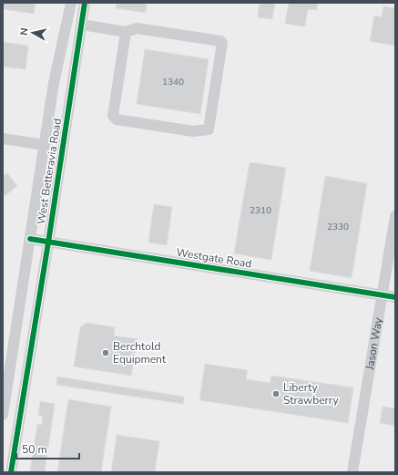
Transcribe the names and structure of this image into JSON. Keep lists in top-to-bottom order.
{
  "streets": {
    "street": ["West Betteravia Road", "Westgate Road", "Jason Way"]
  },
  "crossings": [
    ["West Betteravia Road", "Westgate Road"],
    ["Westgate Road", "Jason Way"]
  ],
  "places": ["Berchtold Equipment", "Liberty Strawberry"],
  "house_numbers": ["1340", "2310", "2330"],
  "scale_bar": "50 m",
  "north": "left"
}
